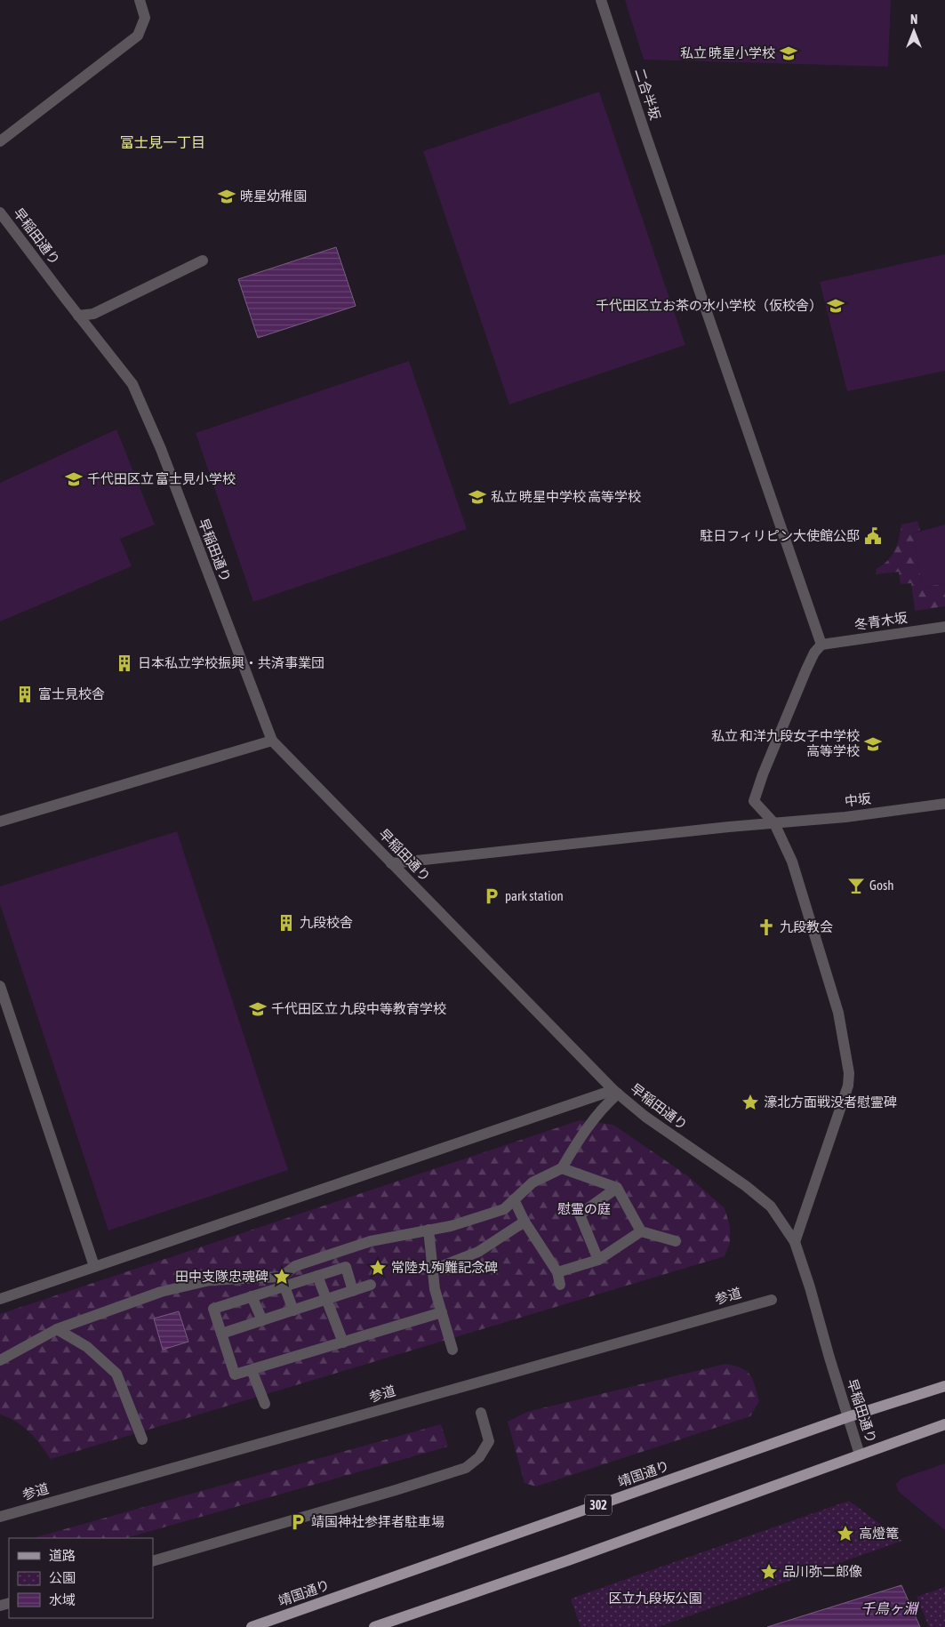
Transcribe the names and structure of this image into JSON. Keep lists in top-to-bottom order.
{
  "streets": {
    "main road": ["靖国通り", "302"],
    "street": [
      "二合半坂",
      "早稲田通り",
      "冬青木坂",
      "中坂",
      "参道"
    ]
  },
  "crossings": [
    ["二合半坂", "冬青木坂"],
    ["早稲田通り", "中坂"],
    ["早稲田通り", "靖国通り"]
  ],
  "districts": ["富士見一丁目"],
  "water": ["千鳥ヶ淵"],
  "parks": ["慰霊の庭", "区立九段坂公園"],
  "places": {
    "school or university": [
      "私立 暁星小学校",
      "暁星幼稚園",
      "千代田区立お茶の水小学校（仮校舎）",
      "千代田区立 富士見小学校",
      "私立 暁星中学校 高等学校",
      "私立 和洋九段女子中学校 高等学校",
      "千代田区立 九段中等教育学校"
    ],
    "public building": ["駐日フィリピン大使館公邸"],
    "building": ["日本私立学校振興・共済事業団", "富士見校舎", "九段校舎"],
    "bar": ["Gosh"],
    "parking": ["park station", "靖国神社参拝者駐車場"],
    "church": ["九段教会"],
    "place": [
      "濠北方面戦没者慰霊碑",
      "常陸丸殉難記念碑",
      "田中支隊忠魂碑",
      "高燈篭",
      "品川弥二郎像"
    ]
  },
  "legend": ["道路", "公園", "水域"],
  "north": "top"
}
